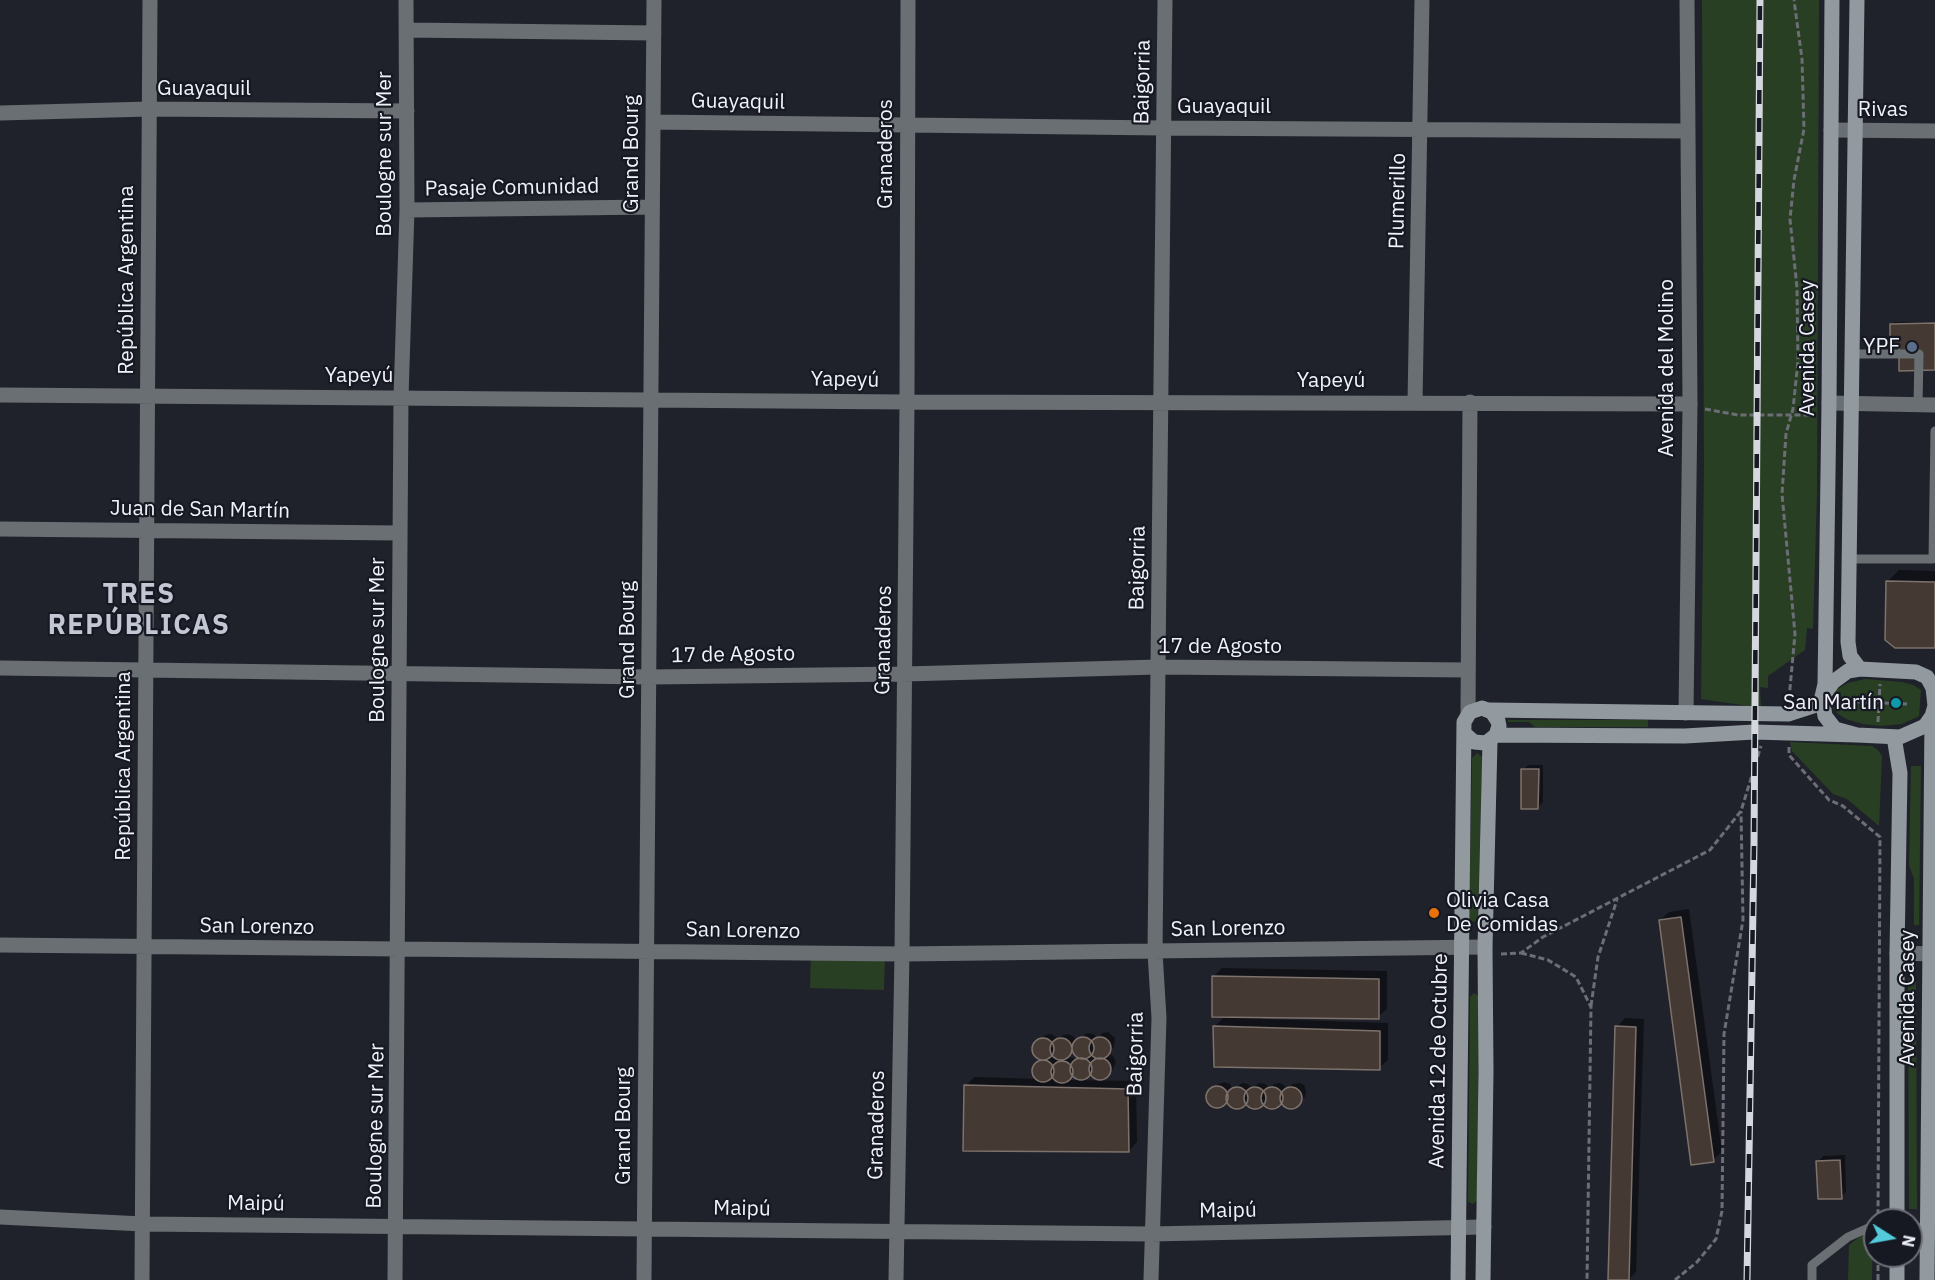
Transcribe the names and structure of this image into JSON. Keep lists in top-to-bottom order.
{
  "streets": {
    "main road": ["Avenida Casey", "Avenida del Molino", "Avenida 12 de Octubre"],
    "street": [
      "Baigorria",
      "Guayaquil",
      "Rivas",
      "Boulogne sur Mer",
      "Grand Bourg",
      "Granaderos",
      "Pasaje Comunidad",
      "Plumerillo",
      "República Argentina",
      "Yapeyú",
      "Juan de San Martín",
      "17 de Agosto",
      "San Lorenzo",
      "Maipú"
    ]
  },
  "crossings": [
    ["Baigorria", "Guayaquil"],
    ["Baigorria", "Yapeyú"],
    ["Baigorria", "17 de Agosto"],
    ["Baigorria", "San Lorenzo"],
    ["Baigorria", "Maipú"],
    ["Guayaquil", "Boulogne sur Mer"],
    ["Guayaquil", "Grand Bourg"],
    ["Guayaquil", "Granaderos"],
    ["Guayaquil", "Plumerillo"],
    ["Guayaquil", "República Argentina"],
    ["Guayaquil", "Avenida del Molino"],
    ["Rivas", "Avenida Casey"],
    ["Boulogne sur Mer", "Pasaje Comunidad"],
    ["Boulogne sur Mer", "Yapeyú"],
    ["Boulogne sur Mer", "Juan de San Martín"],
    ["Boulogne sur Mer", "17 de Agosto"],
    ["Boulogne sur Mer", "San Lorenzo"],
    ["Boulogne sur Mer", "Maipú"],
    ["Grand Bourg", "Pasaje Comunidad"],
    ["Grand Bourg", "Yapeyú"],
    ["Grand Bourg", "17 de Agosto"],
    ["Grand Bourg", "San Lorenzo"],
    ["Grand Bourg", "Maipú"],
    ["Granaderos", "Yapeyú"],
    ["Granaderos", "17 de Agosto"],
    ["Granaderos", "San Lorenzo"],
    ["Granaderos", "Maipú"],
    ["Plumerillo", "Yapeyú"],
    ["República Argentina", "Yapeyú"],
    ["República Argentina", "Juan de San Martín"],
    ["República Argentina", "17 de Agosto"],
    ["República Argentina", "San Lorenzo"],
    ["República Argentina", "Maipú"],
    ["Avenida del Molino", "Yapeyú"],
    ["San Lorenzo", "Avenida 12 de Octubre"],
    ["Avenida 12 de Octubre", "Maipú"]
  ],
  "districts": ["TRES REPÚBLICAS"],
  "places": ["YPF", "San Martín", "Olivia Casa De Comidas"],
  "north": "right"
}
